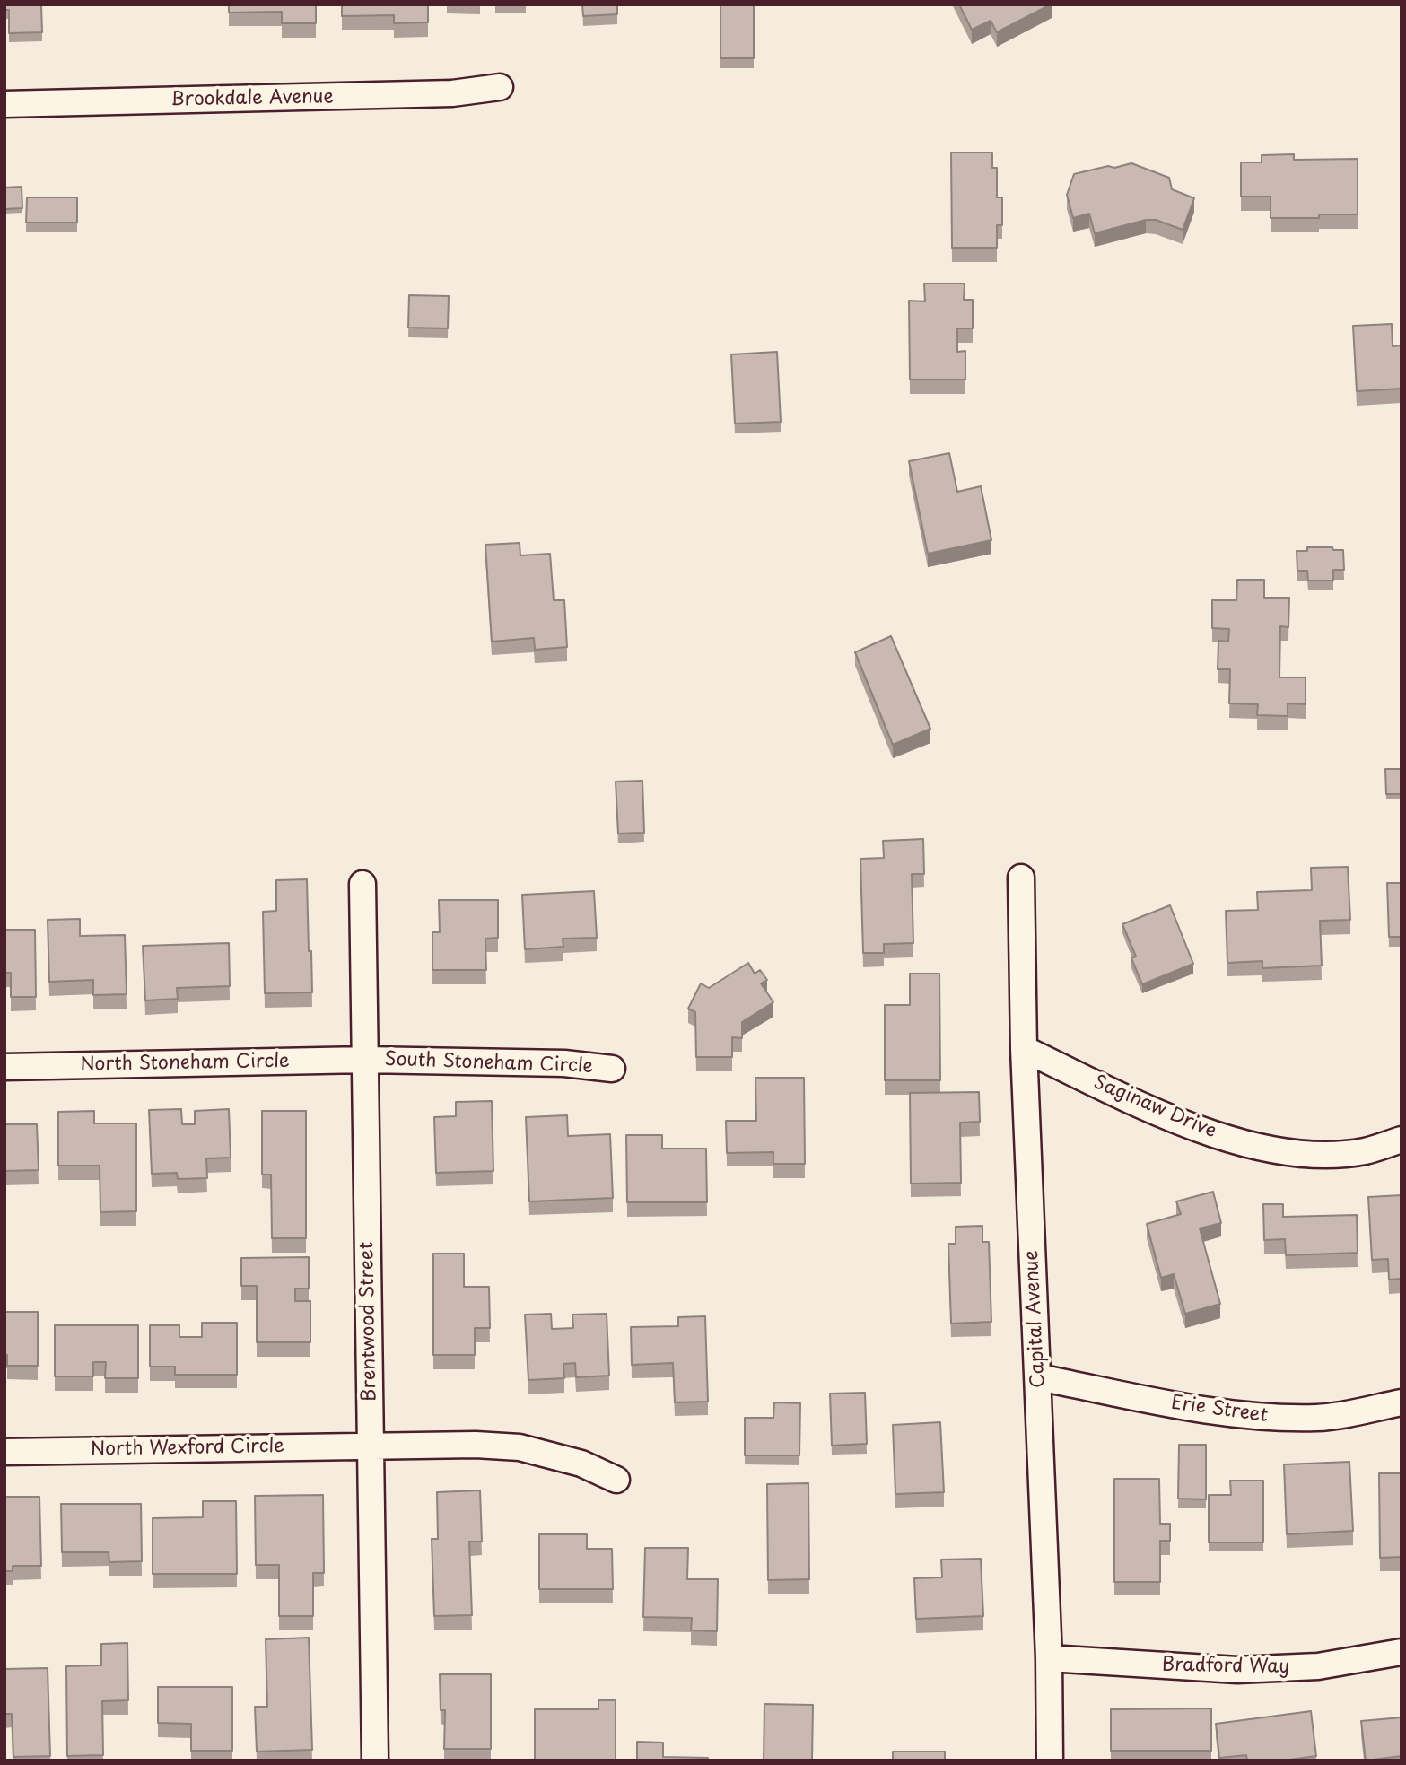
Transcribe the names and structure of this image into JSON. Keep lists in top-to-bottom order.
{
  "streets": {
    "street": [
      "Brookdale Avenue",
      "North Stoneham Circle",
      "South Stoneham Circle",
      "Saginaw Drive",
      "Capital Avenue",
      "Brentwood Street",
      "Erie Street",
      "North Wexford Circle",
      "Bradford Way"
    ]
  },
  "crossings": [
    ["North Stoneham Circle", "South Stoneham Circle"],
    ["North Stoneham Circle", "Brentwood Street"],
    ["South Stoneham Circle", "Brentwood Street"],
    ["Saginaw Drive", "Capital Avenue"],
    ["Capital Avenue", "Erie Street"],
    ["Capital Avenue", "Bradford Way"],
    ["Brentwood Street", "North Wexford Circle"]
  ]
}
